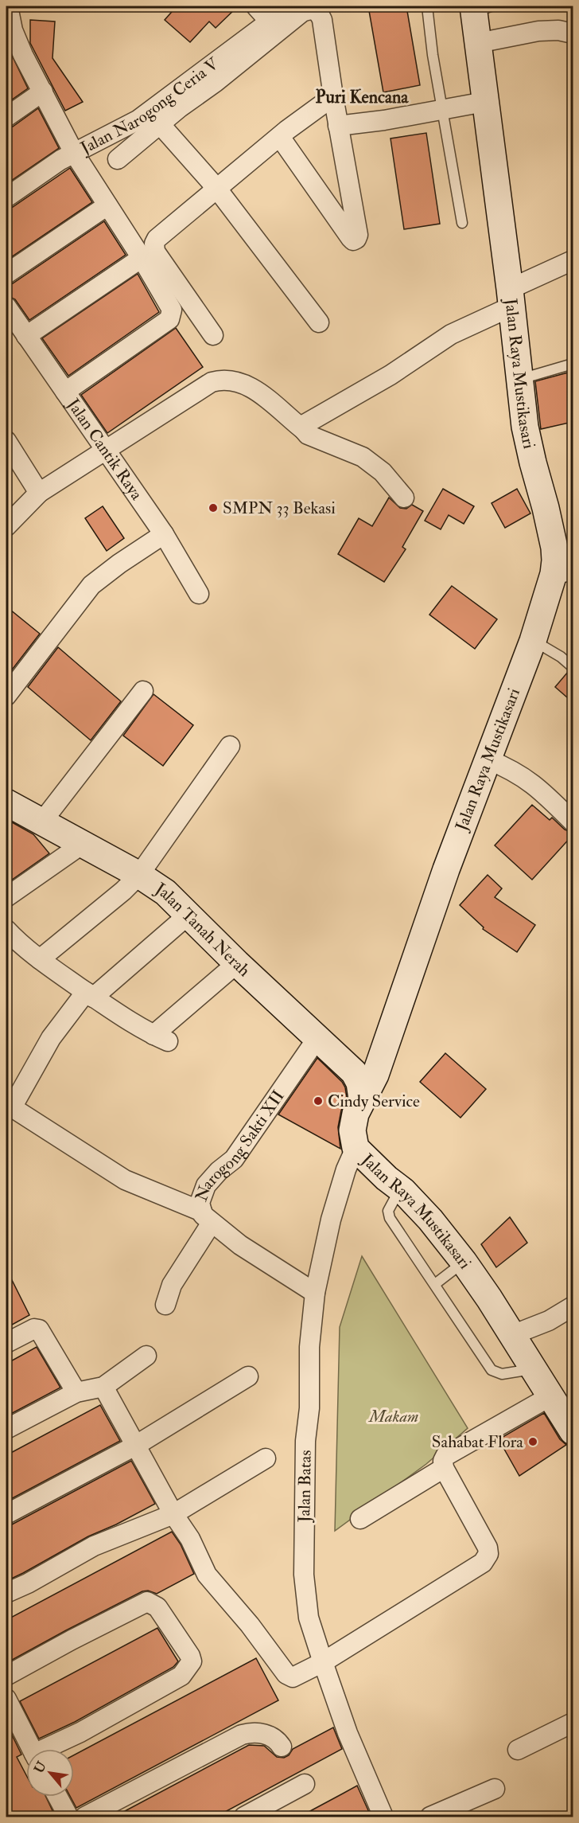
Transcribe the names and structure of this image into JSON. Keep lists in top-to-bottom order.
{
  "streets": {
    "main road": ["Jalan Raya Mustikasari", "Jalan Tanah Nerah"],
    "street": [
      "Jalan Narogong Ceria V",
      "Jalan Cantik Raya",
      "Narogong Sakti XII",
      "Jalan Batas"
    ]
  },
  "crossings": [
    ["Jalan Raya Mustikasari", "Jalan Tanah Nerah"],
    ["Jalan Raya Mustikasari", "Jalan Batas"],
    ["Jalan Tanah Nerah", "Narogong Sakti XII"],
    ["Narogong Sakti XII", "Jalan Batas"]
  ],
  "districts": ["Puri Kencana"],
  "parks": ["Makam"],
  "places": ["SMPN 33 Bekasi", "Cindy Service", "Sahabat Flora"],
  "north": "top left"
}
